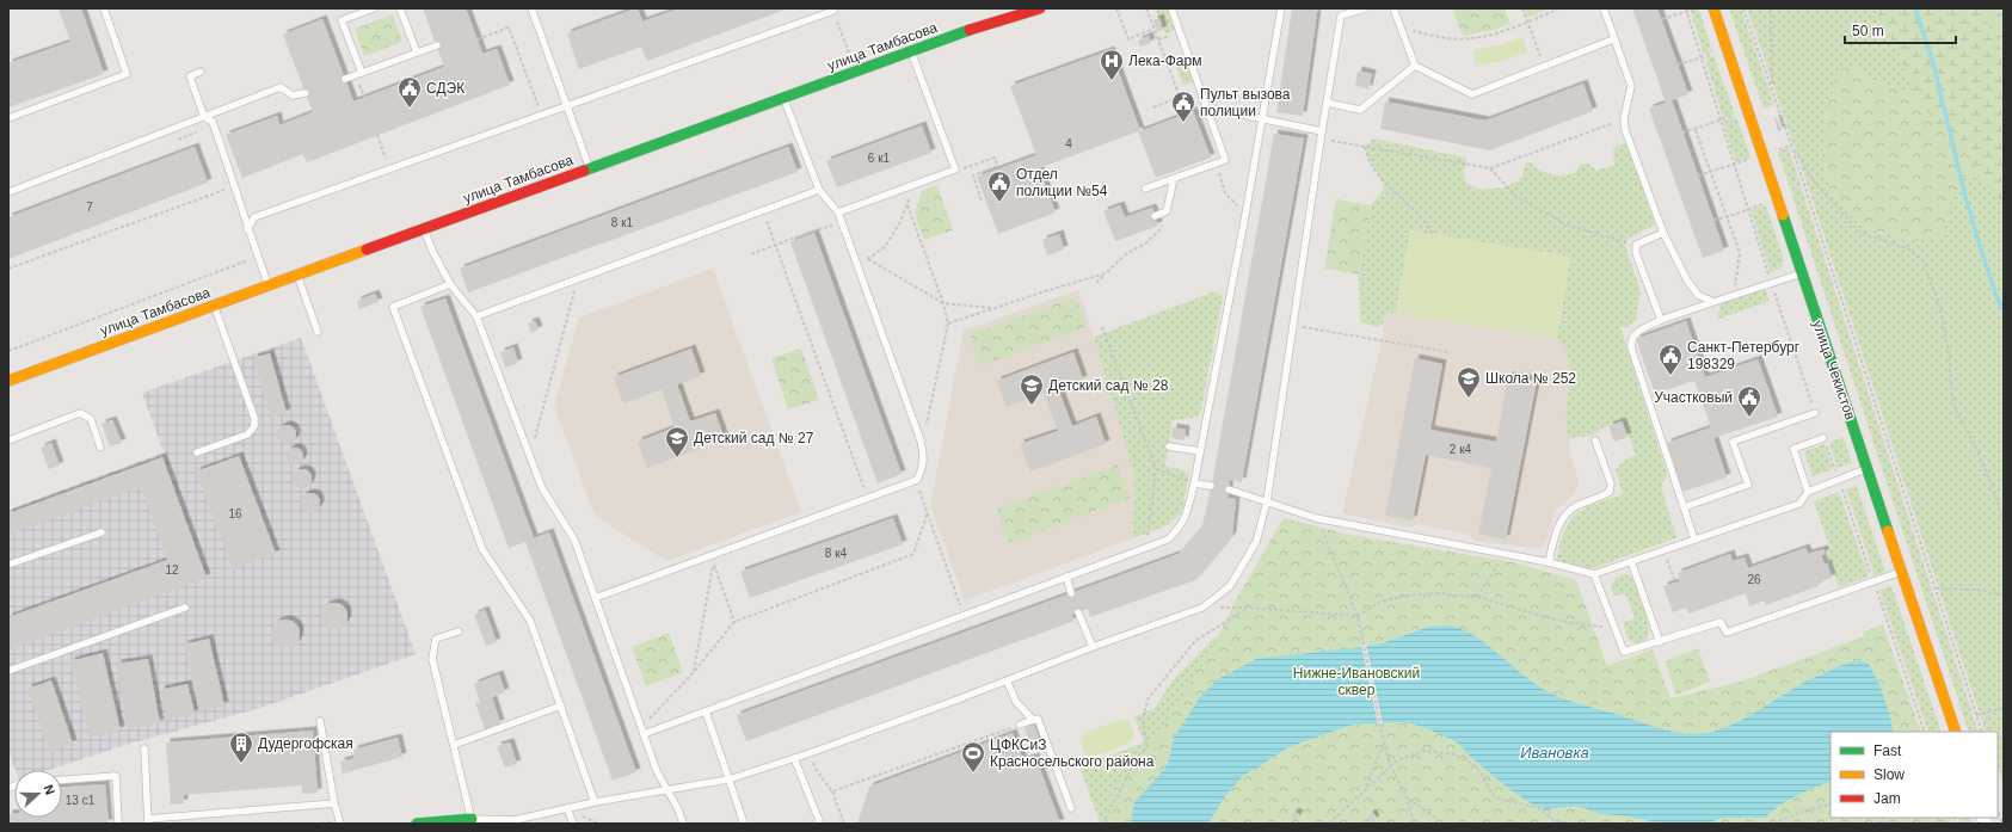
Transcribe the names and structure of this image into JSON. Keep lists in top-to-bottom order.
{
  "streets": {
    "street": ["улица Тамбасова", "улица Чекистов"]
  },
  "water": ["Ивановка"],
  "parks": ["Нижне-Ивановский сквер"],
  "places": {
    "hospital": ["Лека-Фарм"],
    "public building": [
      "СДЭК",
      "Пульт вызова полиции",
      "Отдел полиции №54",
      "Санкт-Петербург 198329",
      "Участковый"
    ],
    "school or university": ["Школа № 252", "Детский сад № 28", "Детский сад № 27"],
    "building": ["Дудергофская"],
    "sports": ["ЦФКСиЗ Красносельского района"]
  },
  "house_numbers": [
    "4",
    "6 к1",
    "7",
    "8 к1",
    "2 к4",
    "16",
    "8 к4",
    "12",
    "26",
    "13 с1"
  ],
  "legend": ["Fast", "Slow", "Jam"],
  "scale_bar": "50 m",
  "north": "right"
}
